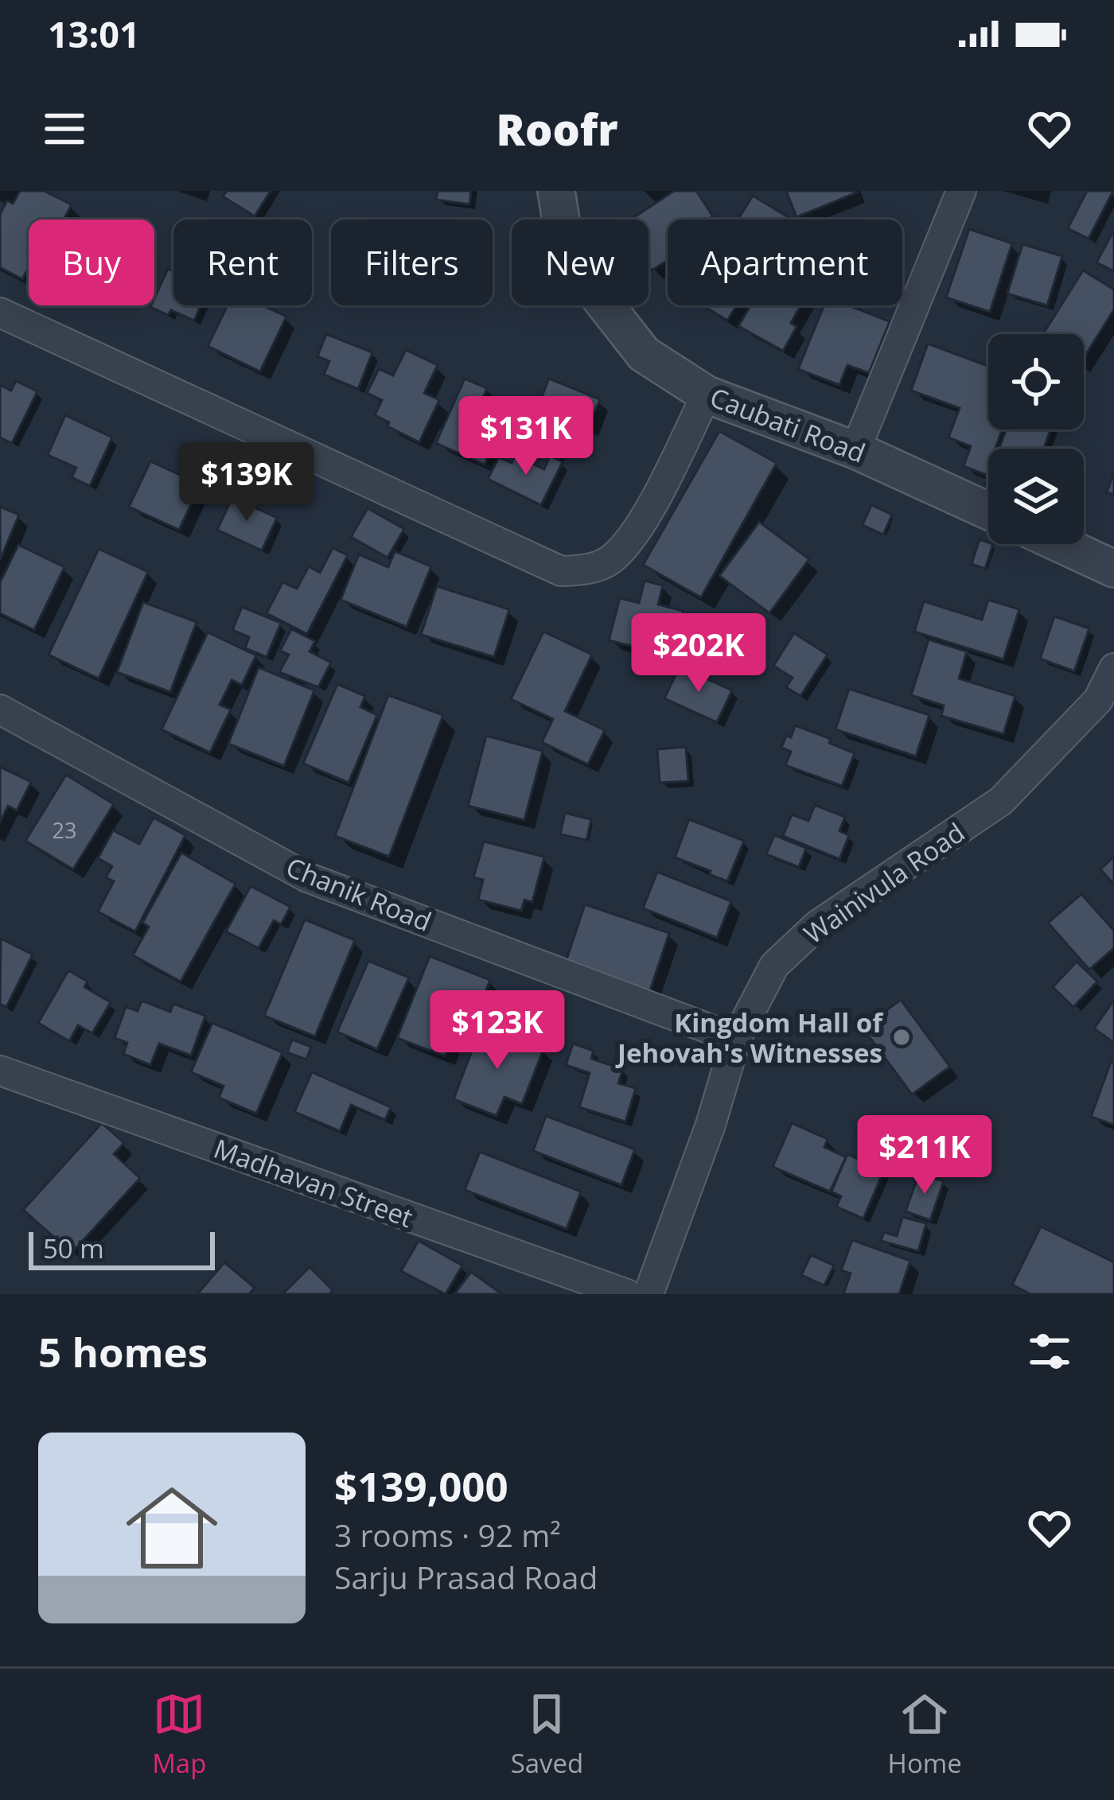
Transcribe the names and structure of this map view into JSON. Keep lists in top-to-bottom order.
{
  "streets": {
    "street": [
      "Caubati Road",
      "Wainivula Road",
      "Chanik Road",
      "Madhavan Street"
    ]
  },
  "crossings": [
    ["Wainivula Road", "Chanik Road"]
  ],
  "places": ["Kingdom Hall of Jehovah's Witnesses"],
  "house_numbers": ["23"],
  "scale_bar": "50 m",
  "page": {
    "status": "13:01",
    "header": "Roofr",
    "chip": [
      "Buy",
      "Rent",
      "Filters",
      "New",
      "Apartment"
    ],
    "price": [
      "$131K",
      "$139K",
      "$202K",
      "$123K",
      "$211K"
    ],
    "scale": "50 m",
    "heading": "5 homes",
    "list": [
      {
        "name": "$139,000",
        "note": "3 rooms · 92 m² · Sarju Prasad Road"
      }
    ],
    "tabs": ["Map", "Saved", "Home"]
  }
}
